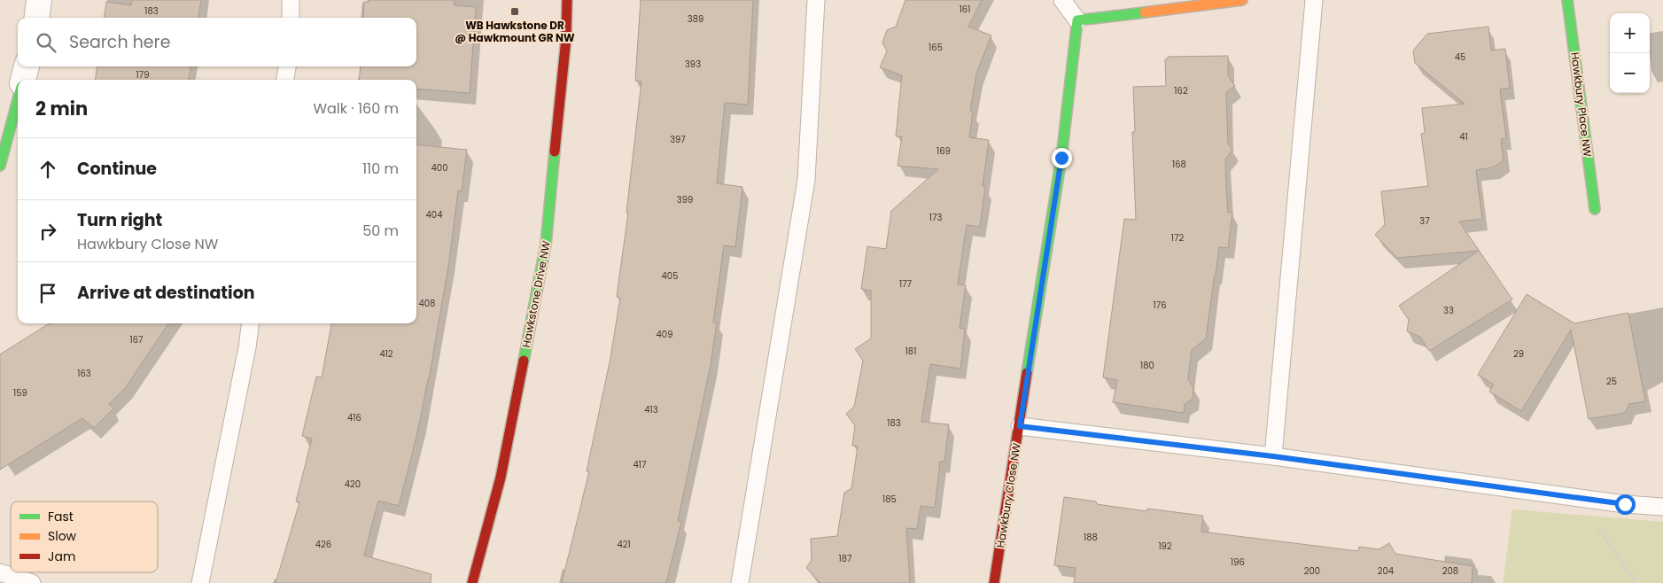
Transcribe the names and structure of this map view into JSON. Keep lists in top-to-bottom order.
{
  "streets": {
    "street": ["Hawkbury Place NW", "Hawkstone Drive NW", "Hawkbury Close NW"]
  },
  "places": {
    "transit": ["WB Hawkstone DR @ Hawkmount GR NW"]
  },
  "house_numbers": [
    "161",
    "183",
    "389",
    "165",
    "45",
    "393",
    "179",
    "162",
    "41",
    "397",
    "169",
    "168",
    "400",
    "399",
    "404",
    "173",
    "37",
    "172",
    "405",
    "177",
    "408",
    "176",
    "33",
    "409",
    "167",
    "181",
    "412",
    "29",
    "180",
    "163",
    "25",
    "159",
    "413",
    "416",
    "183",
    "417",
    "420",
    "185",
    "188",
    "426",
    "421",
    "192",
    "187",
    "196",
    "200",
    "204",
    "208"
  ],
  "legend": ["Fast", "Slow", "Jam"],
  "page": {
    "map_buttons": ["+", "−"],
    "search": "Search here",
    "heading": ["2 min", "Walk · 160 m"],
    "list": [
      ["Continue", "110 m"],
      ["Turn right", "Hawkbury Close NW", "50 m"],
      "Arrive at destination"
    ]
  }
}
